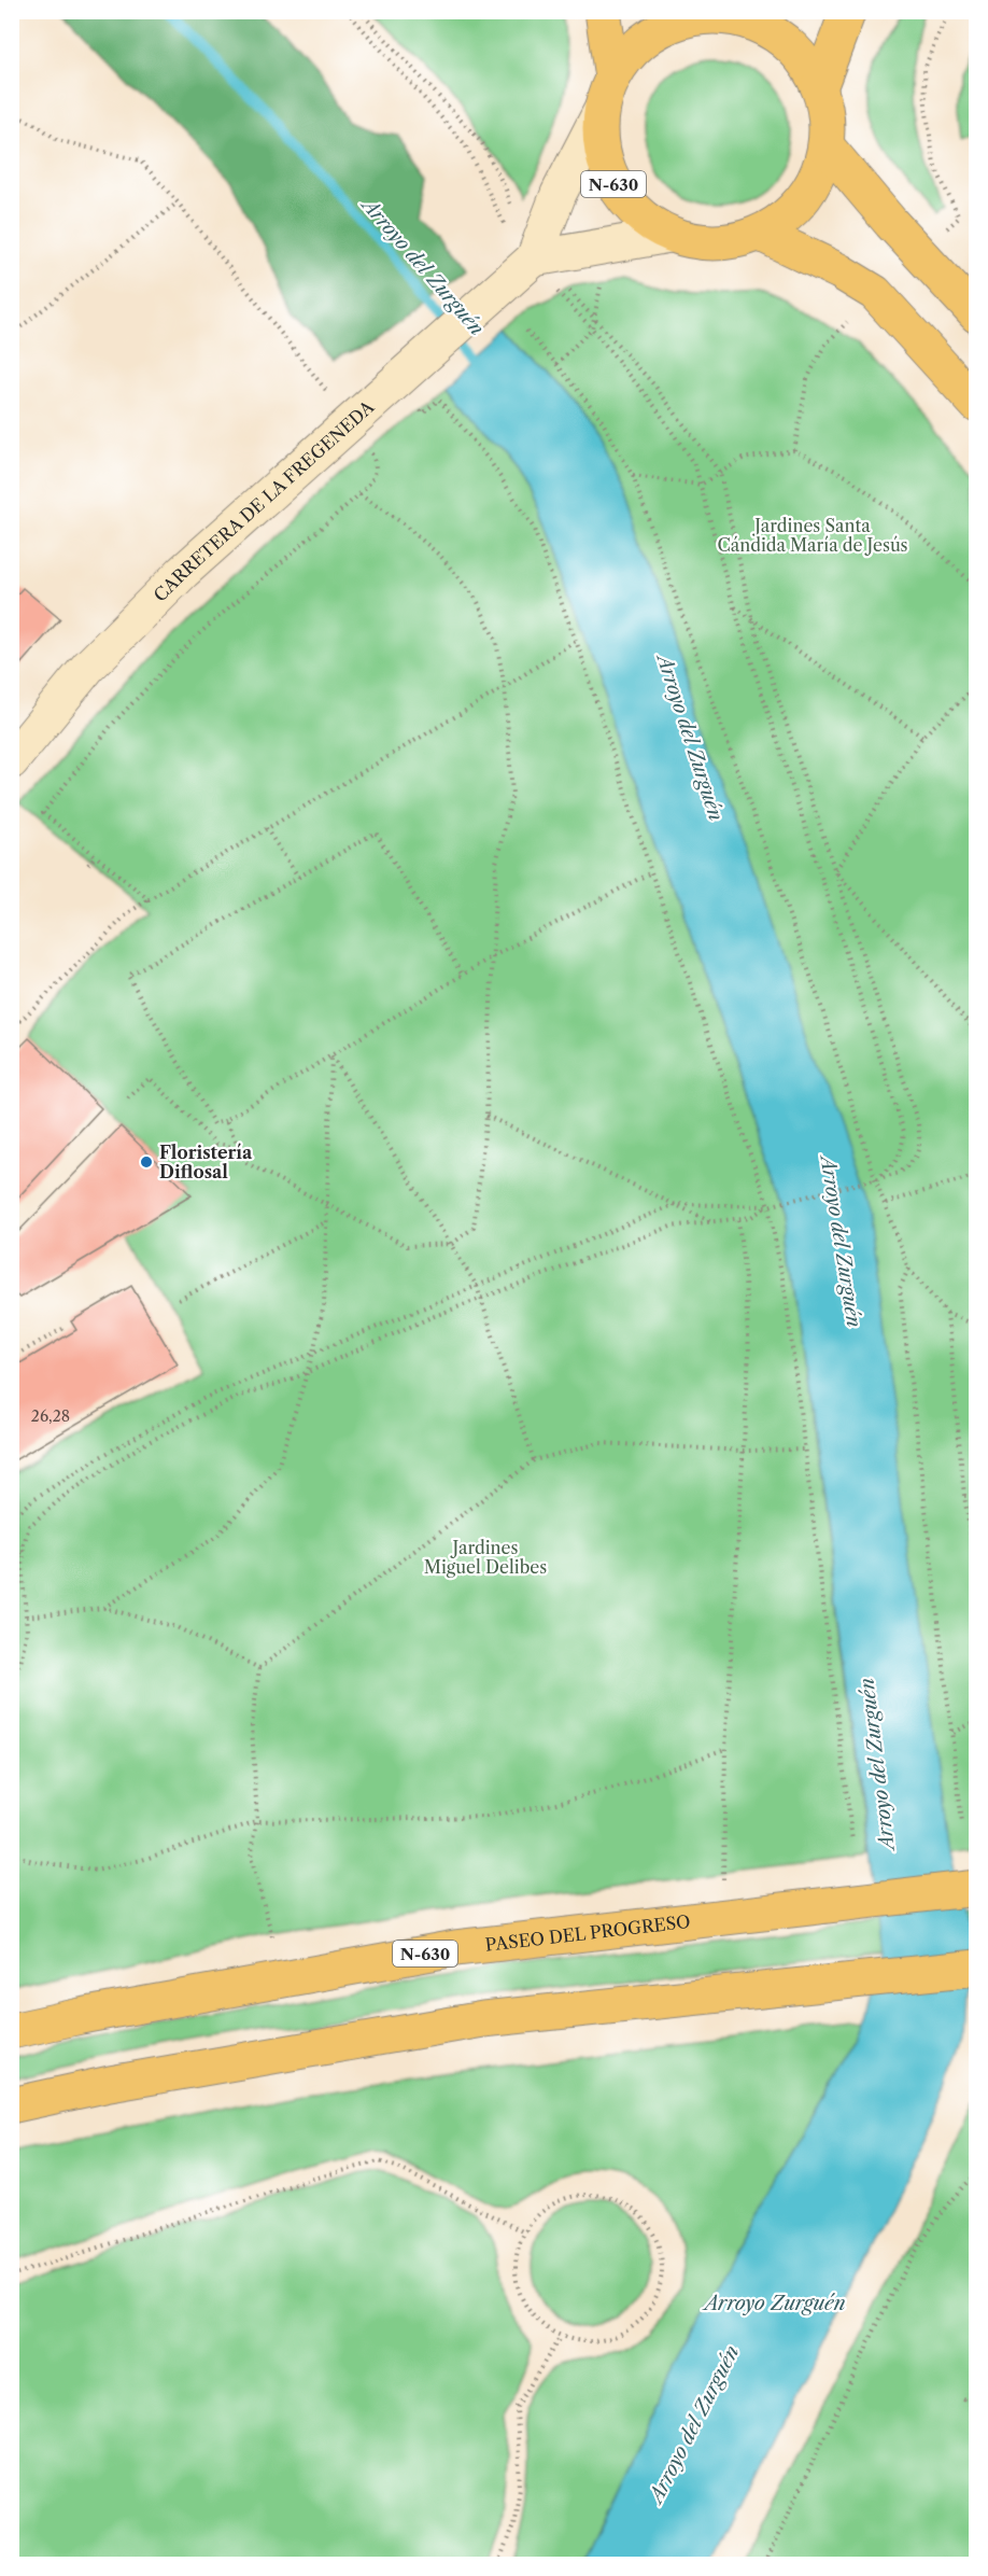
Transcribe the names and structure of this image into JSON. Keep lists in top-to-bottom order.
{
  "streets": {
    "main road": ["N-630", "CARRETERA DE LA FREGENEDA", "PASEO DEL PROGRESO"]
  },
  "crossings": [
    ["N-630", "CARRETERA DE LA FREGENEDA"]
  ],
  "water": ["Arroyo del Zurguén", "Arroyo Zurguén"],
  "parks": ["Jardines Santa Cándida María de Jesús", "Jardines Miguel Delibes"],
  "places": ["Floristería Diflosal"],
  "house_numbers": ["26,28"]
}
